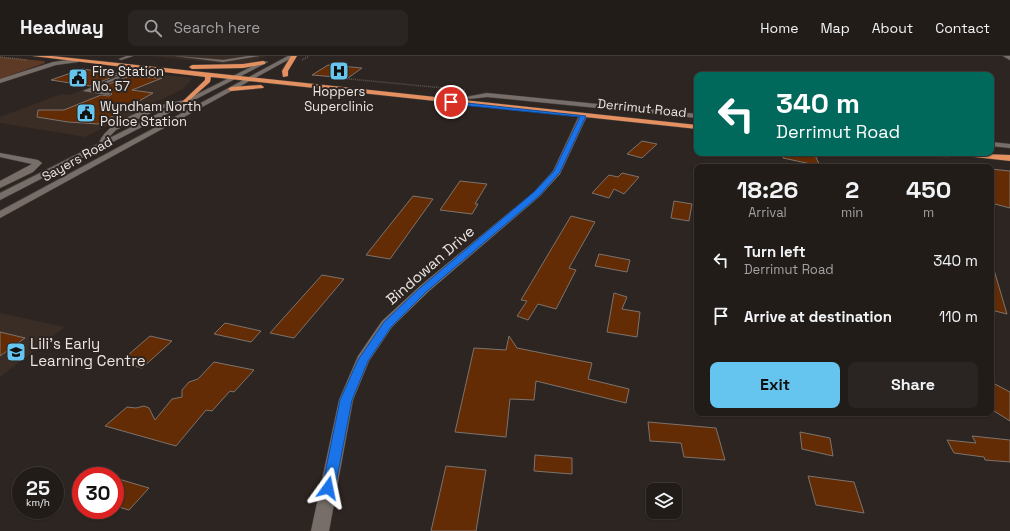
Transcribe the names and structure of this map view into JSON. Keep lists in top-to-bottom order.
{
  "streets": {
    "highway": ["Derrimut Road"],
    "street": ["Sayers Road", "Bindowan Drive"]
  },
  "crossings": [
    ["Derrimut Road", "Sayers Road"],
    ["Derrimut Road", "Bindowan Drive"]
  ],
  "places": {
    "hospital": ["Hoppers Superclinic"],
    "public building": ["Fire Station No. 57", "Wyndham North Police Station"],
    "school or university": ["Lili's Early Learning Centre"]
  },
  "page": {
    "header": "Headway",
    "search": "Search here",
    "nav": [
      "Home",
      "Map",
      "About",
      "Contact"
    ],
    "turn": ["340 m", "Derrimut Road"],
    "eta": [
      "18:26",
      "Arrival",
      "2",
      "min",
      "450",
      "m"
    ],
    "list": [
      {
        "name": "Turn left",
        "note": "Derrimut Road",
        "value": "340 m"
      },
      {
        "name": "Arrive at destination",
        "value": "110 m"
      }
    ],
    "buttons": ["Exit", "Share"],
    "speed": "25 km/h",
    "limit": "30"
  }
}
